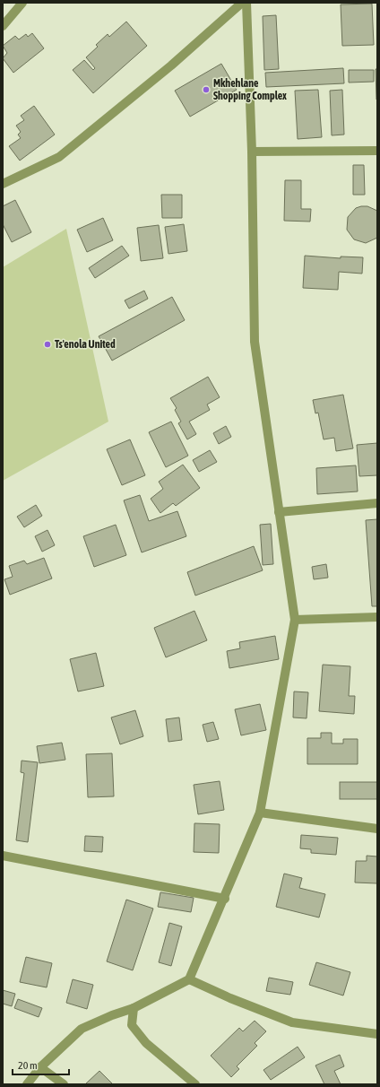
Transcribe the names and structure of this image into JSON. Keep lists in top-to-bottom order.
{
  "places": ["Mkhehlane Shopping Complex", "Ts'enola United"],
  "scale_bar": "20 m"
}
